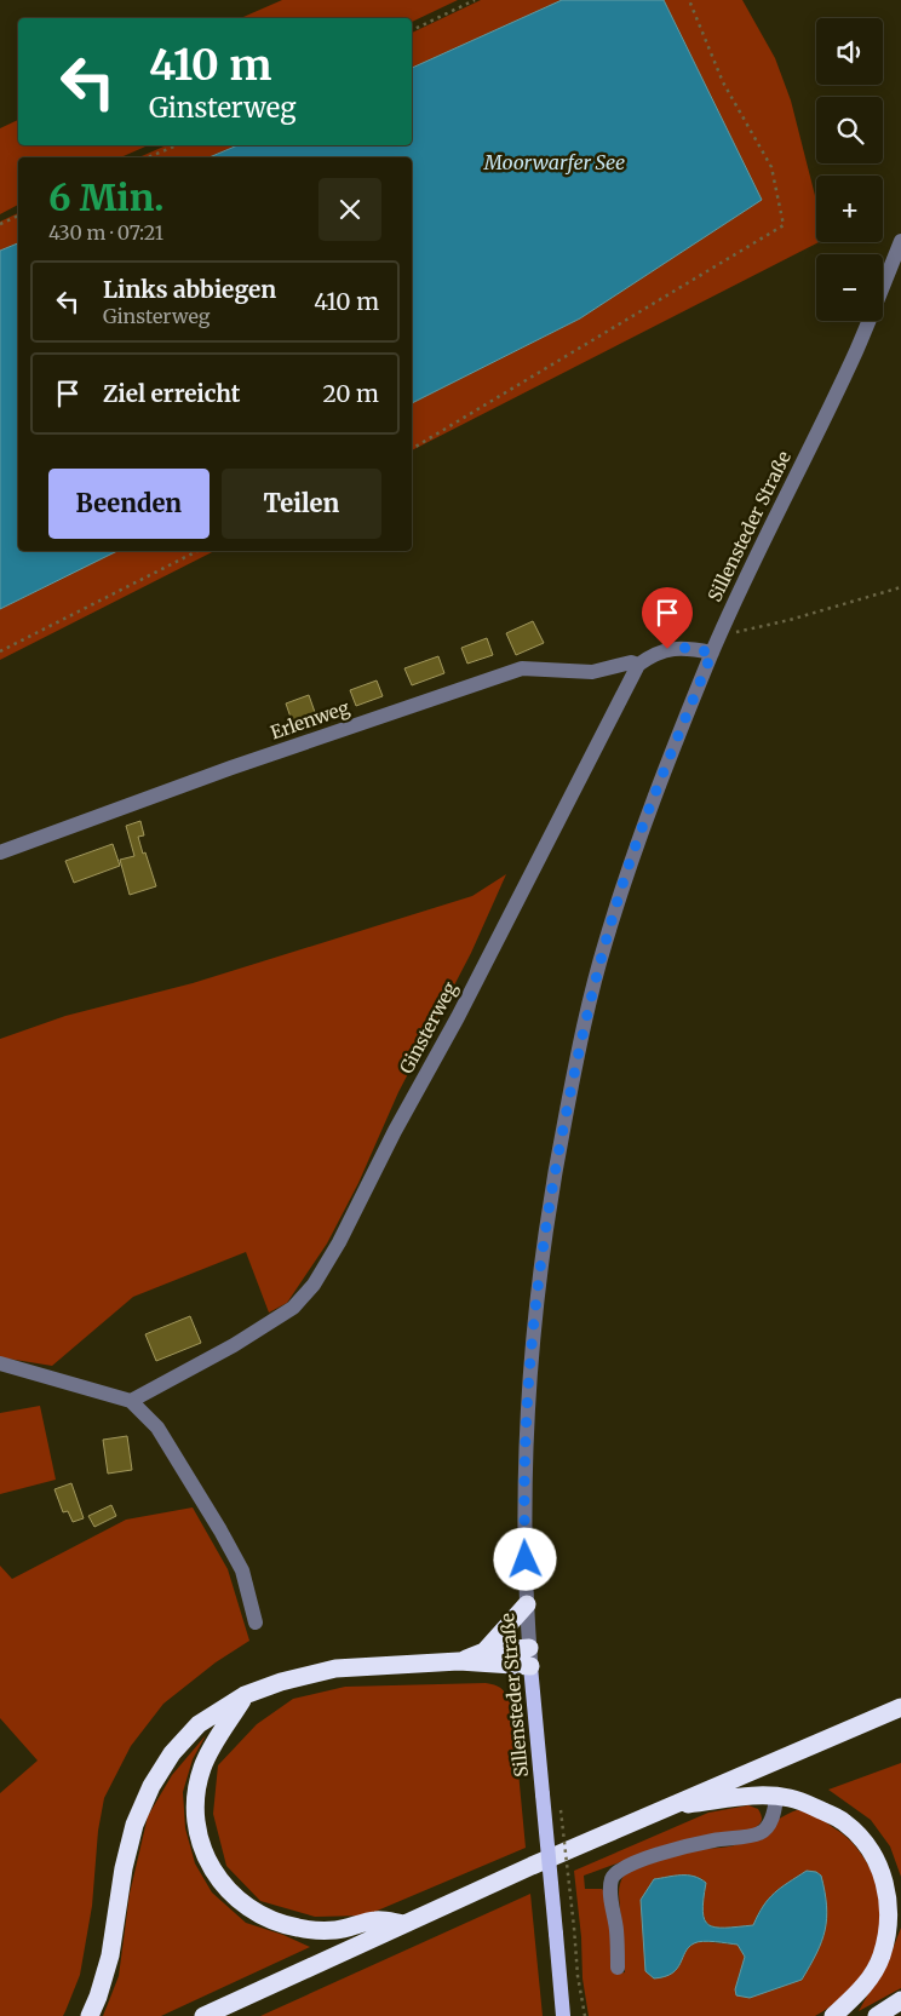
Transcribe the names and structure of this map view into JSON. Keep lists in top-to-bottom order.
{
  "streets": {
    "main road": ["Sillensteder Straße"],
    "street": ["Erlenweg", "Ginsterweg"]
  },
  "crossings": [
    ["Erlenweg", "Ginsterweg"]
  ],
  "water": ["Moorwarfer See"],
  "page": {
    "map_buttons": ["+", "−"],
    "turn": ["410 m", "Ginsterweg"],
    "heading": ["6 Min.", "430 m · 07:21"],
    "list": [
      {
        "name": "Links abbiegen",
        "note": "Ginsterweg",
        "value": "410 m"
      },
      {
        "name": "Ziel erreicht",
        "value": "20 m"
      }
    ],
    "buttons": ["Beenden", "Teilen"]
  }
}
